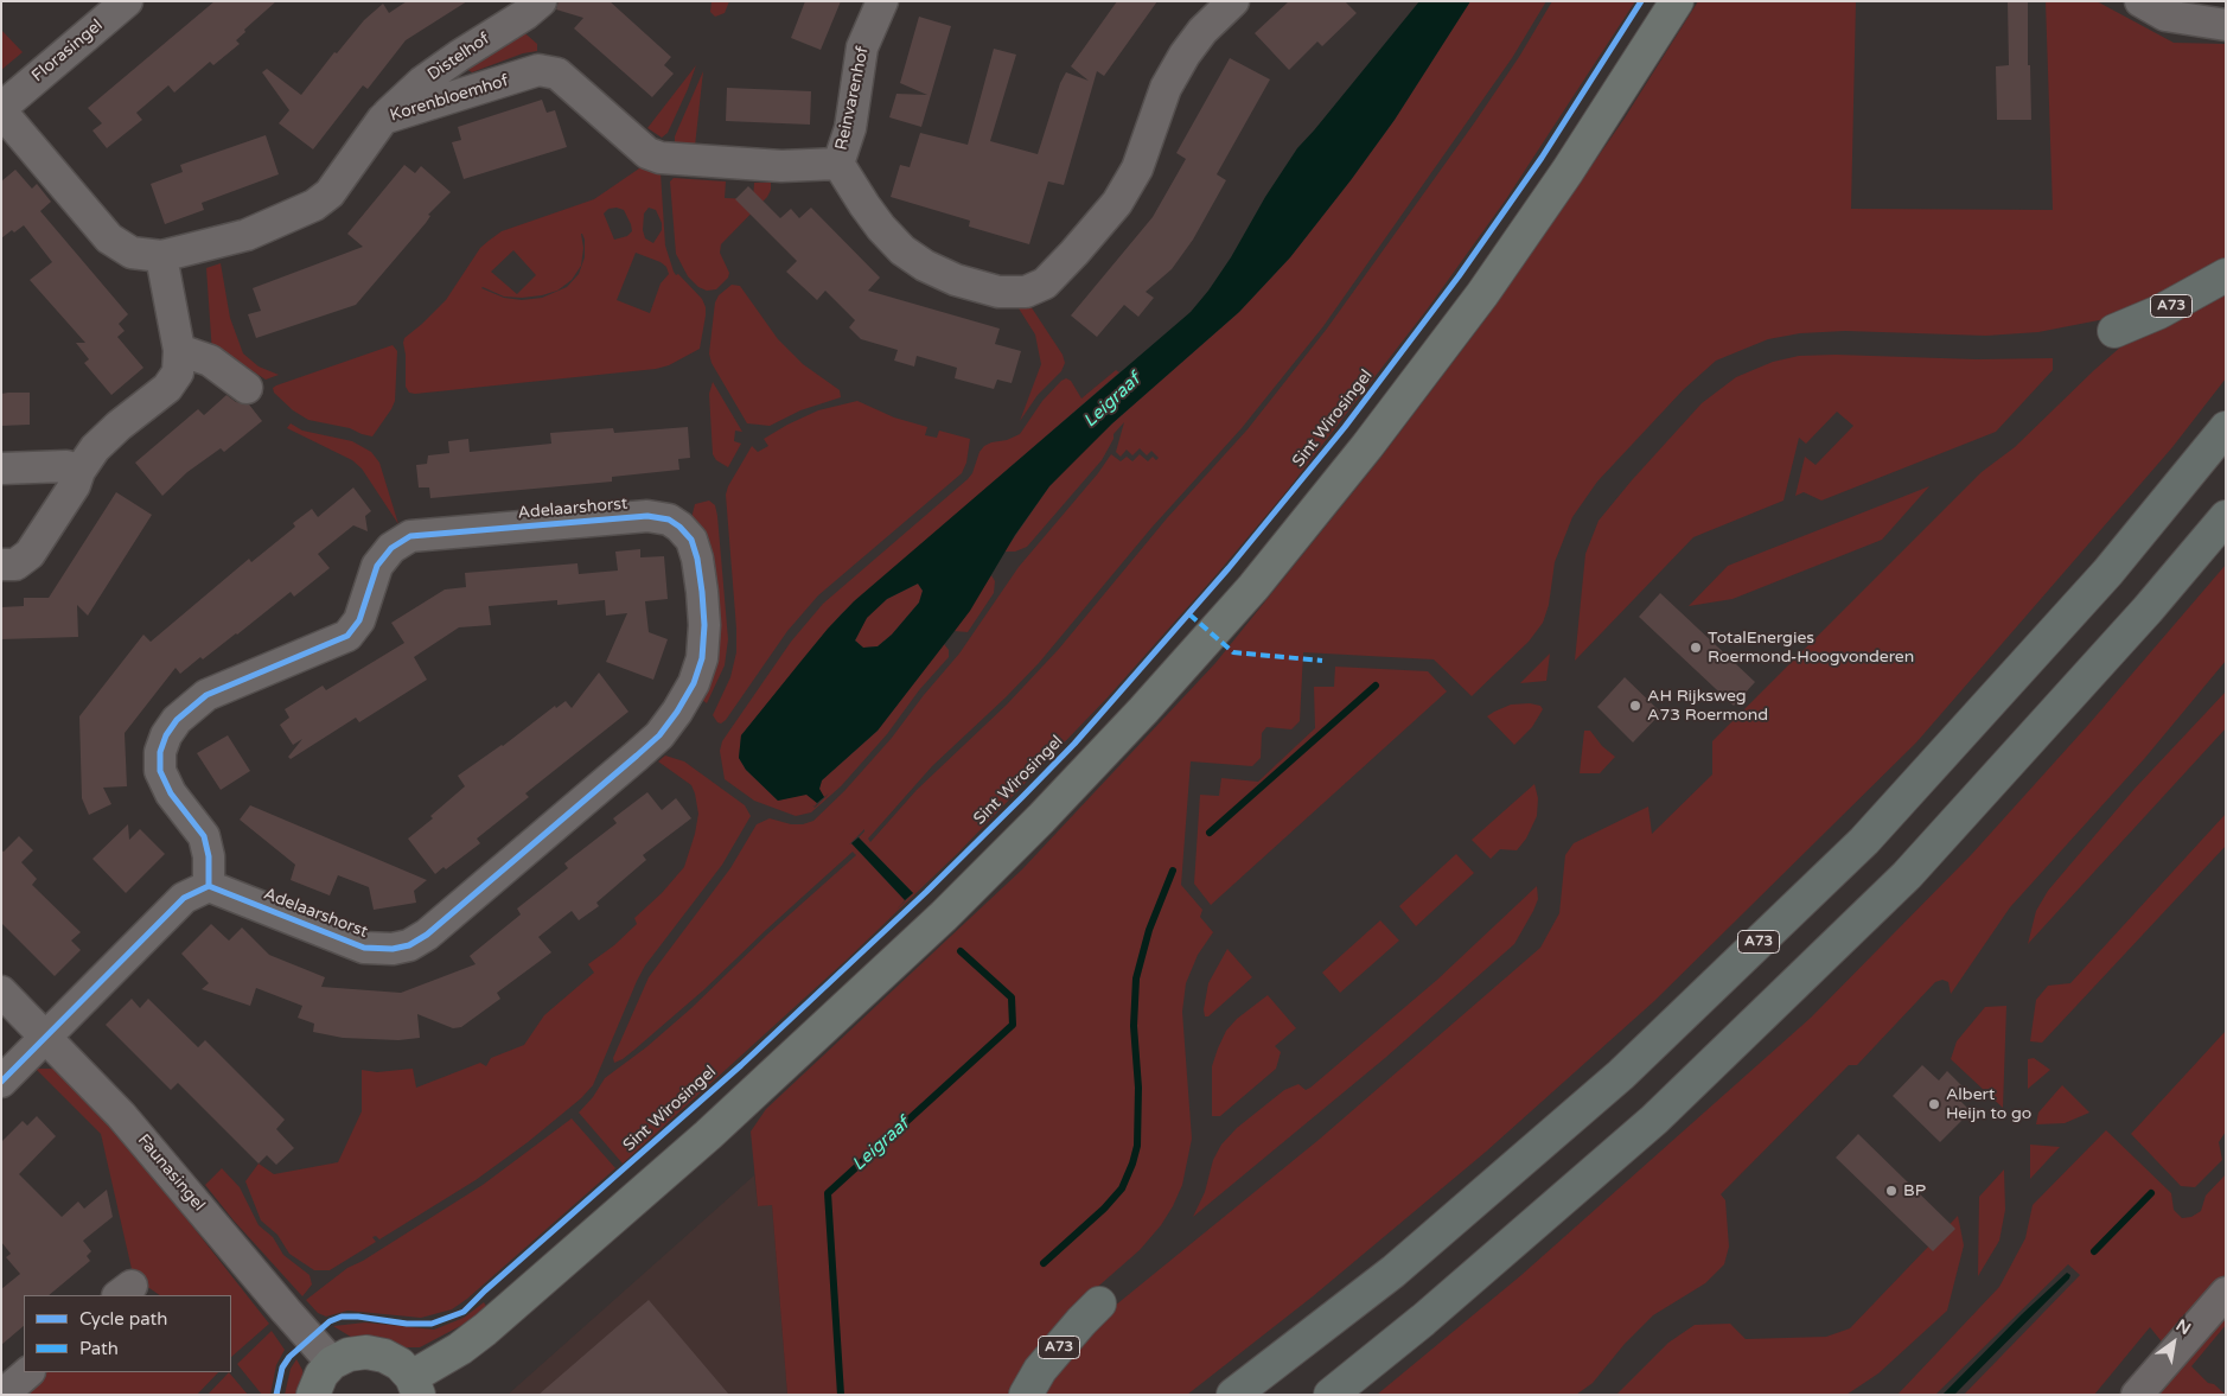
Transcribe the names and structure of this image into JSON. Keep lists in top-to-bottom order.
{
  "streets": {
    "highway": ["A73"],
    "street": [
      "Florasingel",
      "Distelhof",
      "Korenbloemhof",
      "Reinvarenhof",
      "Adelaarshorst",
      "Faunasingel"
    ],
    "cycle path": ["Sint Wirosingel"]
  },
  "crossings": [
    ["Florasingel", "Korenbloemhof"],
    ["Distelhof", "Korenbloemhof"],
    ["Korenbloemhof", "Reinvarenhof"]
  ],
  "water": ["Leigraaf"],
  "places": [
    "TotalEnergies Roermond-Hoogvonderen",
    "AH Rijksweg A73 Roermond",
    "Albert Heijn to go",
    "BP"
  ],
  "legend": ["Cycle path", "Path"],
  "north": "top right"
}
